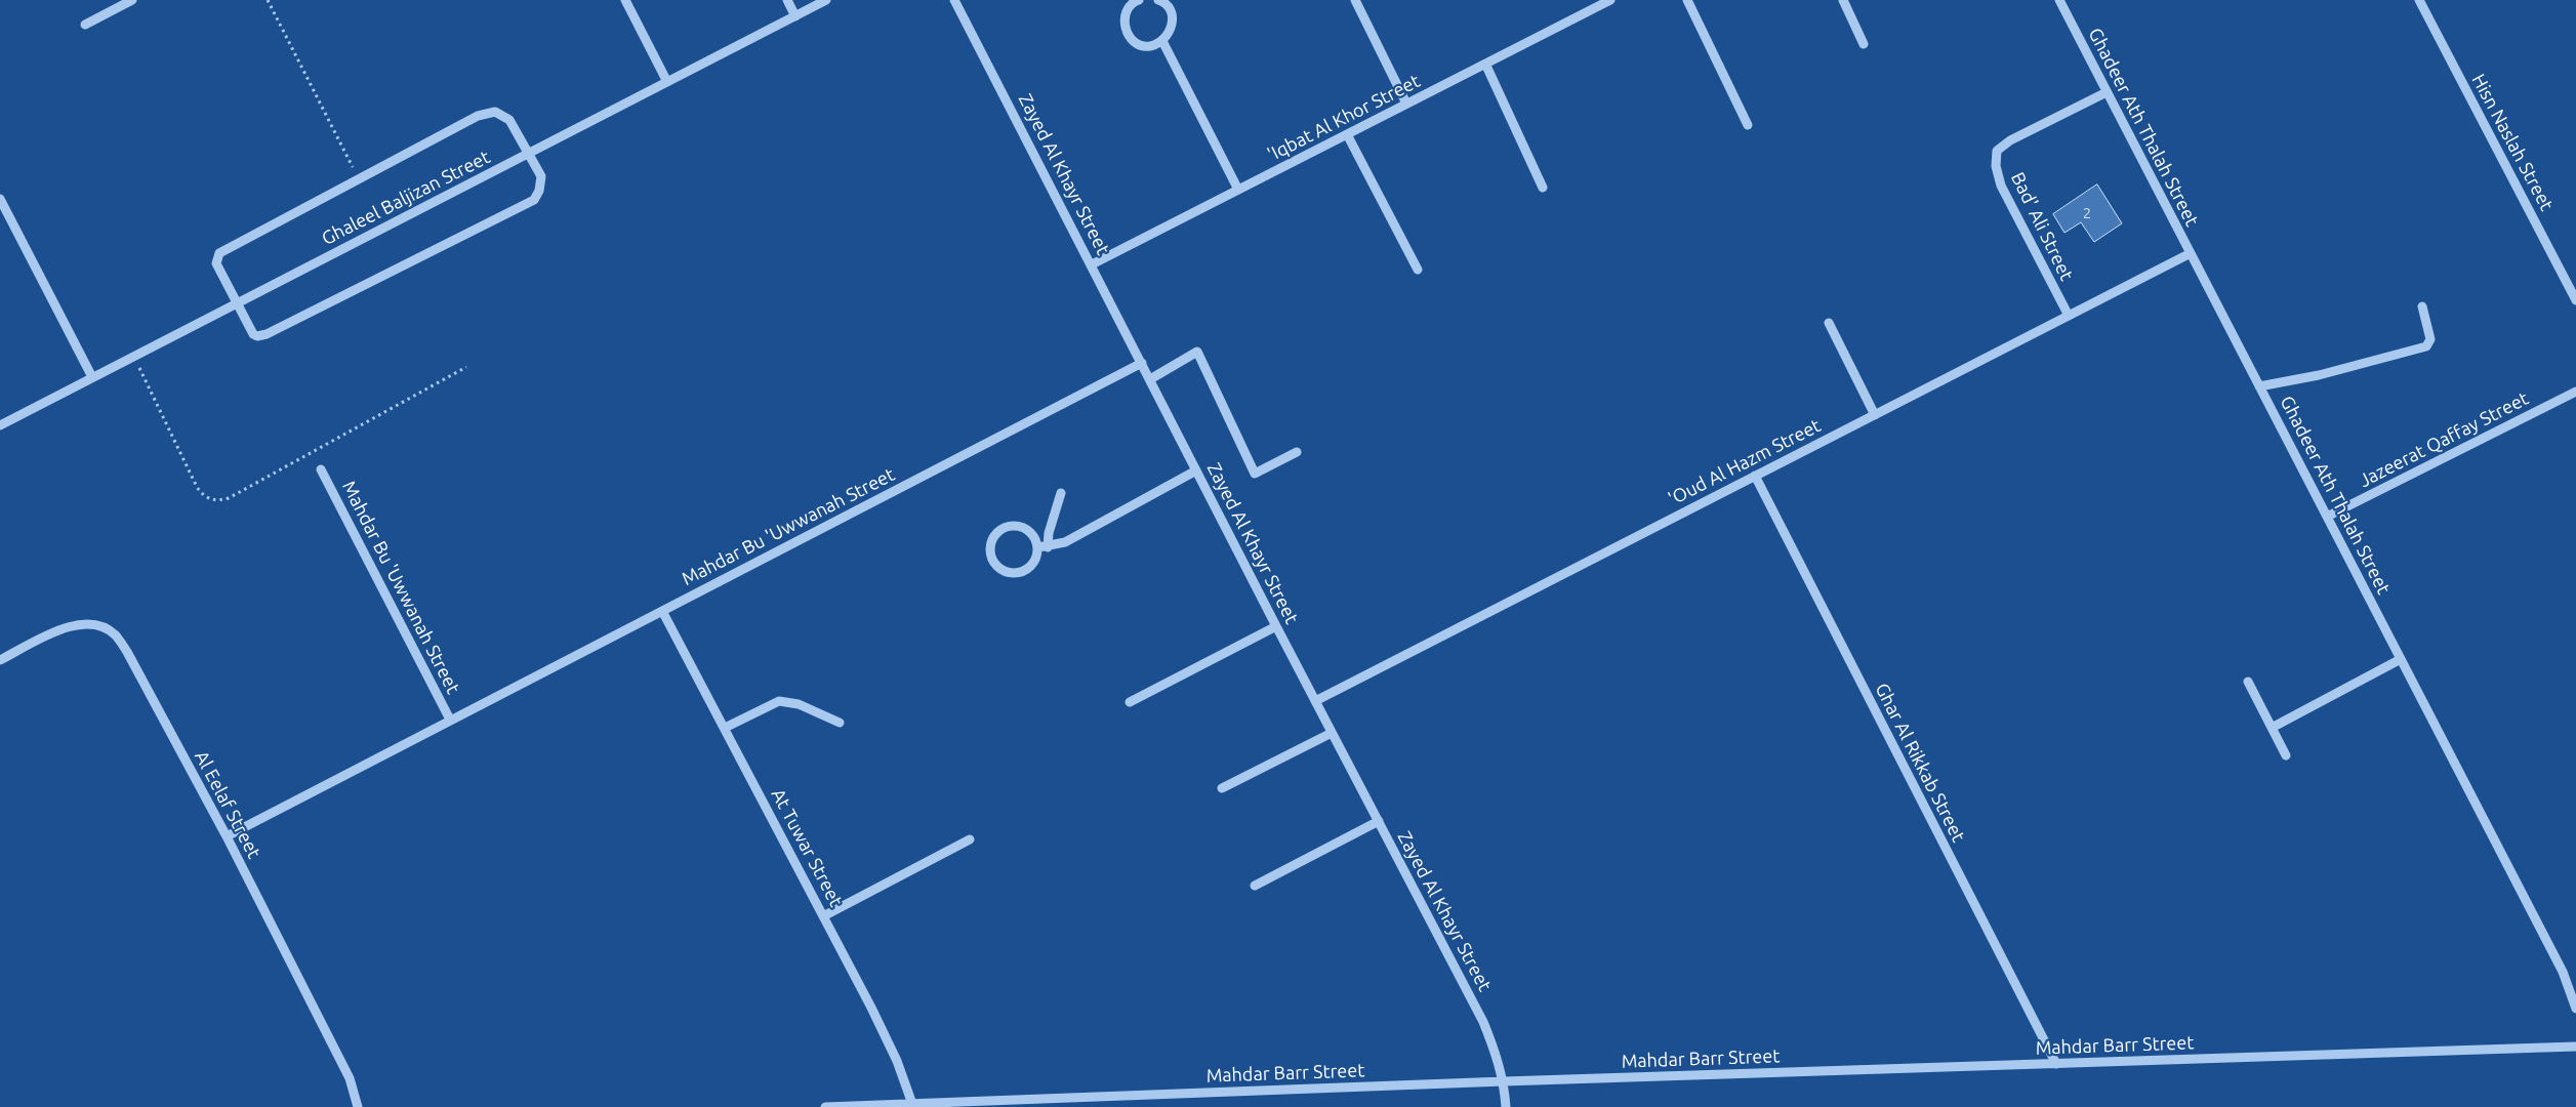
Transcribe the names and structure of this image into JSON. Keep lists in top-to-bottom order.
{
  "streets": {
    "street": [
      "'Iqbat Al Khor Street",
      "Ghadeer Ath Thalah Street",
      "Hisn Naslah Street",
      "Zayed Al Khayr Street",
      "Ghaleel Baljizan Street",
      "Bad' Ali Street",
      "Jazeerat Qaffay Street",
      "'Oud Al Hazm Street",
      "Mahdar Bu 'Uwwanah Street",
      "Ghar Al Rikkab Street",
      "Al Eelaf Street",
      "At Tuwar Street",
      "Mahdar Barr Street"
    ]
  },
  "crossings": [
    ["'Iqbat Al Khor Street", "Zayed Al Khayr Street"],
    ["Ghadeer Ath Thalah Street", "Bad' Ali Street"],
    ["Ghadeer Ath Thalah Street", "Jazeerat Qaffay Street"],
    ["Ghadeer Ath Thalah Street", "'Oud Al Hazm Street"],
    ["Zayed Al Khayr Street", "'Oud Al Hazm Street"],
    ["Zayed Al Khayr Street", "Mahdar Bu 'Uwwanah Street"],
    ["Zayed Al Khayr Street", "Mahdar Barr Street"],
    ["Bad' Ali Street", "'Oud Al Hazm Street"],
    ["'Oud Al Hazm Street", "Ghar Al Rikkab Street"],
    ["Mahdar Bu 'Uwwanah Street", "Al Eelaf Street"],
    ["Mahdar Bu 'Uwwanah Street", "At Tuwar Street"],
    ["Ghar Al Rikkab Street", "Mahdar Barr Street"],
    ["At Tuwar Street", "Mahdar Barr Street"]
  ],
  "house_numbers": ["2"]
}
